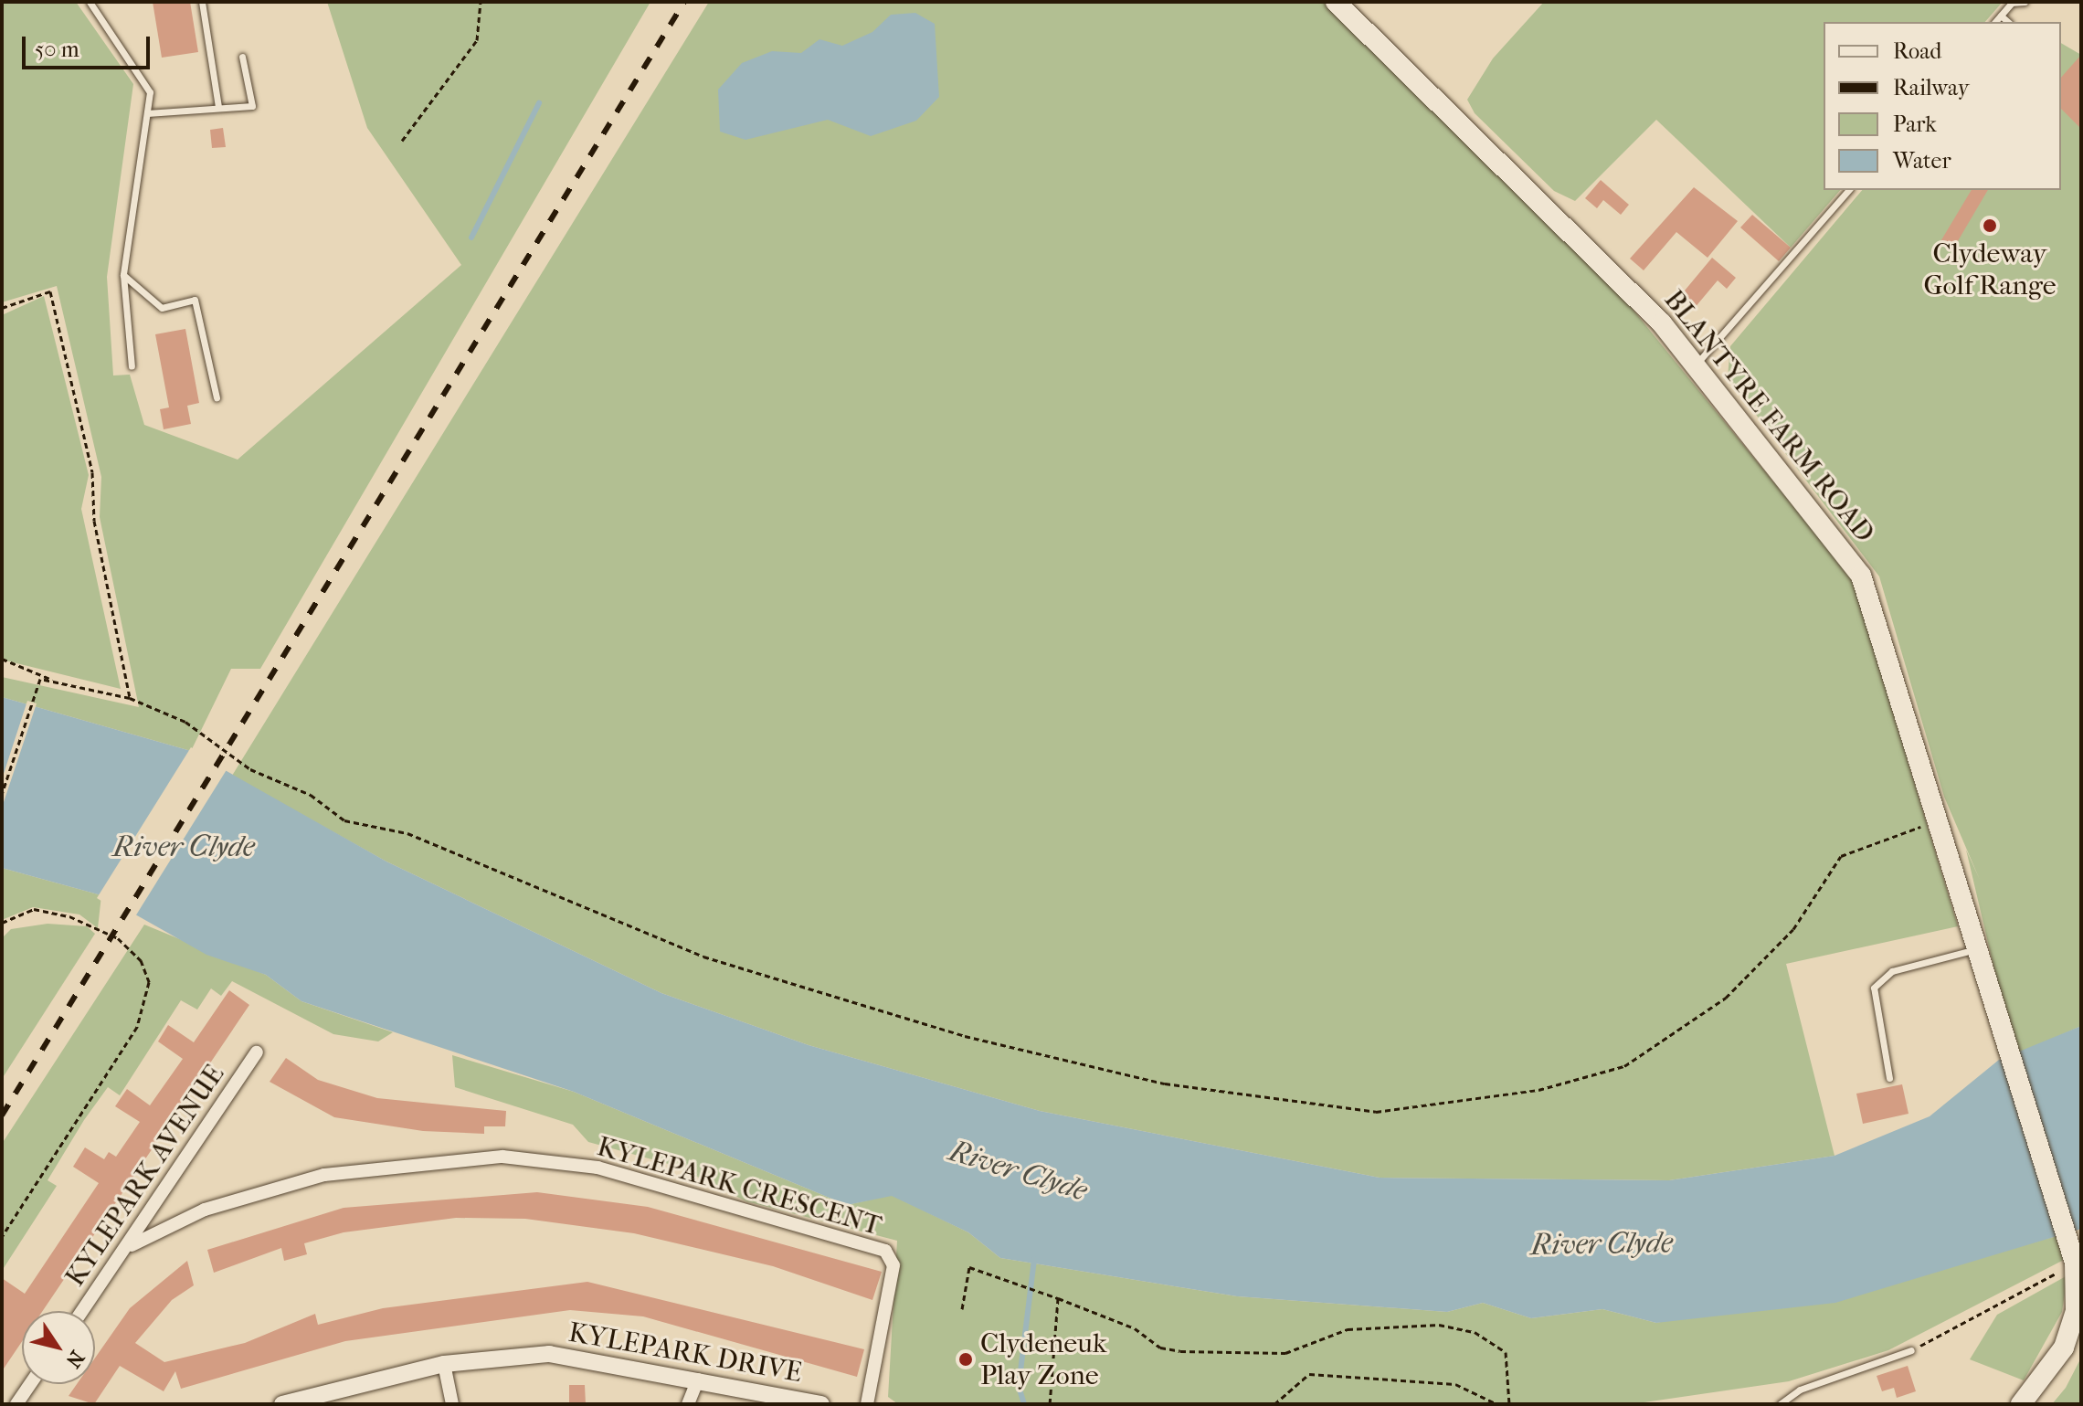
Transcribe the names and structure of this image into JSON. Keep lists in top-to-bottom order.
{
  "streets": {
    "main road": ["BLANTYRE FARM ROAD"],
    "street": ["KYLEPARK AVENUE", "KYLEPARK CRESCENT", "KYLEPARK DRIVE"]
  },
  "crossings": [
    ["KYLEPARK AVENUE", "KYLEPARK CRESCENT"]
  ],
  "water": ["River Clyde"],
  "places": ["Clydeway Golf Range", "Clydeneuk Play Zone"],
  "legend": [
    "Road",
    "Railway",
    "Park",
    "Water"
  ],
  "scale_bar": "50 m",
  "north": "bottom right"
}
